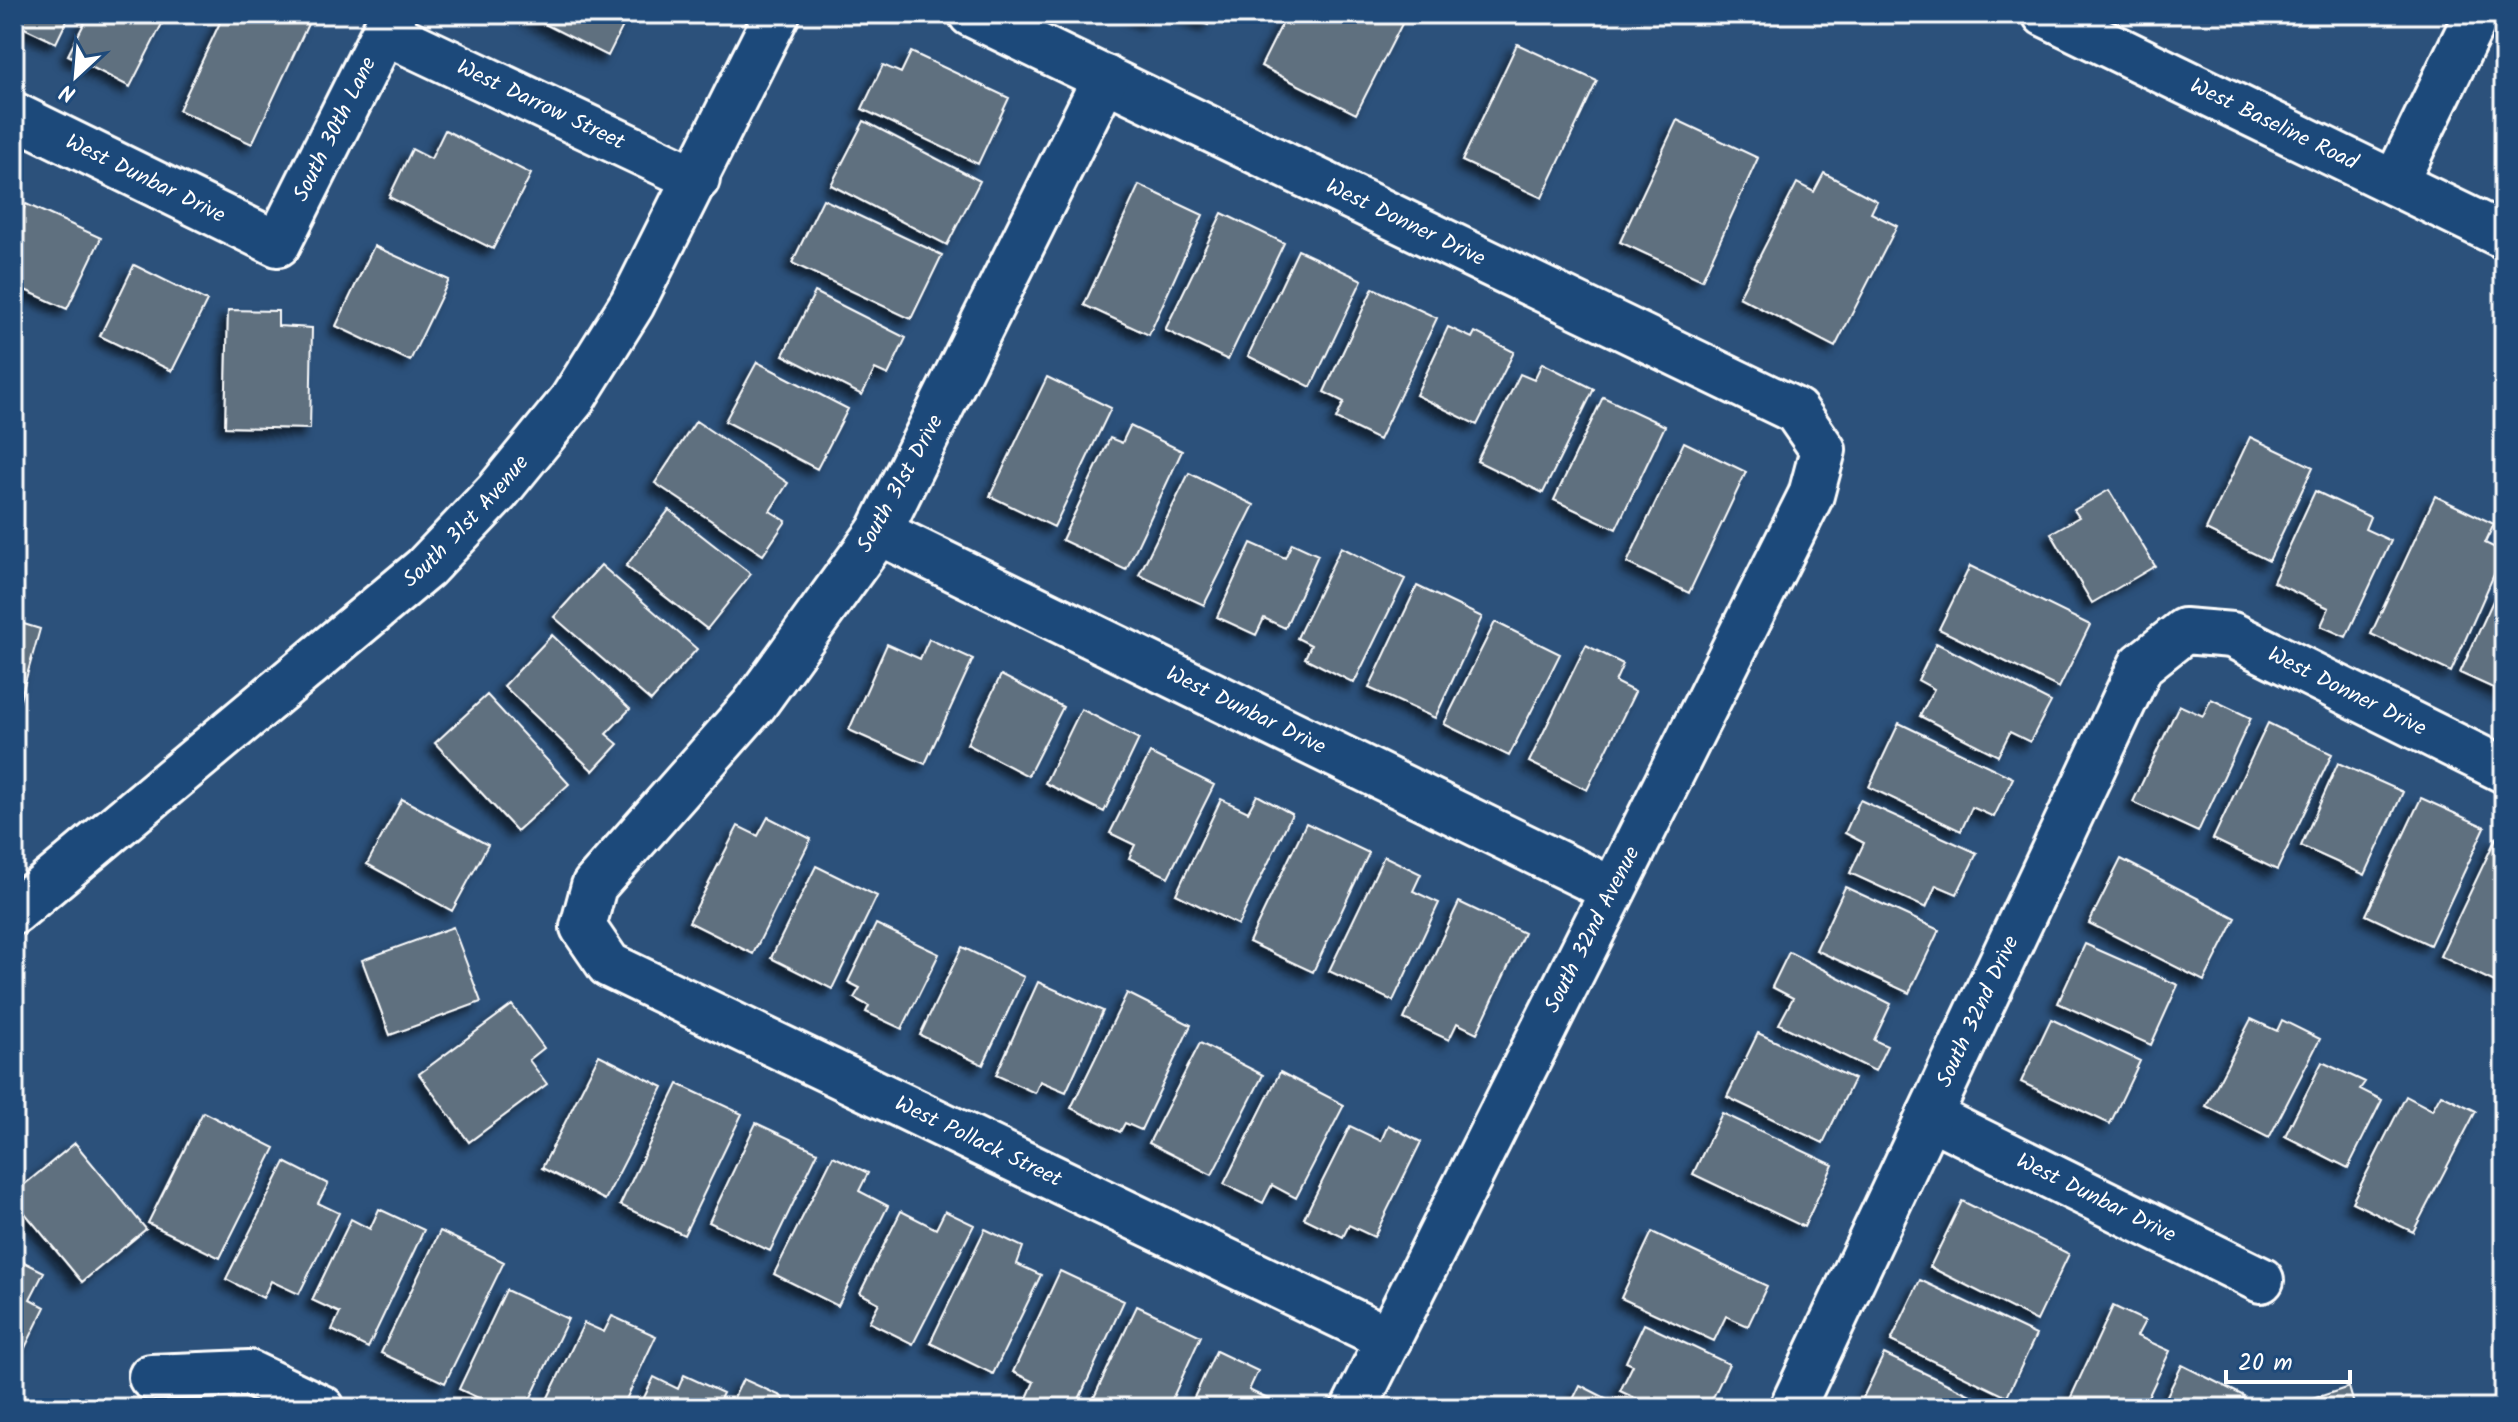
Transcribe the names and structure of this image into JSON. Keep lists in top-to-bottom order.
{
  "streets": {
    "street": [
      "West Darrow Street",
      "West Baseline Road",
      "South 30th Lane",
      "West Dunbar Drive",
      "West Donner Drive",
      "South 31st Drive",
      "South 31st Avenue",
      "South 32nd Avenue",
      "South 32nd Drive",
      "West Pollack Street"
    ]
  },
  "crossings": [
    ["West Darrow Street", "South 30th Lane"],
    ["West Darrow Street", "South 31st Avenue"],
    ["South 30th Lane", "West Dunbar Drive"],
    ["West Dunbar Drive", "South 31st Drive"],
    ["West Dunbar Drive", "South 32nd Avenue"],
    ["West Dunbar Drive", "South 32nd Drive"],
    ["West Donner Drive", "South 31st Drive"],
    ["West Donner Drive", "South 32nd Avenue"],
    ["West Donner Drive", "South 32nd Drive"],
    ["South 31st Drive", "West Pollack Street"],
    ["South 32nd Avenue", "West Pollack Street"]
  ],
  "scale_bar": "20 m",
  "north": "bottom left"
}
